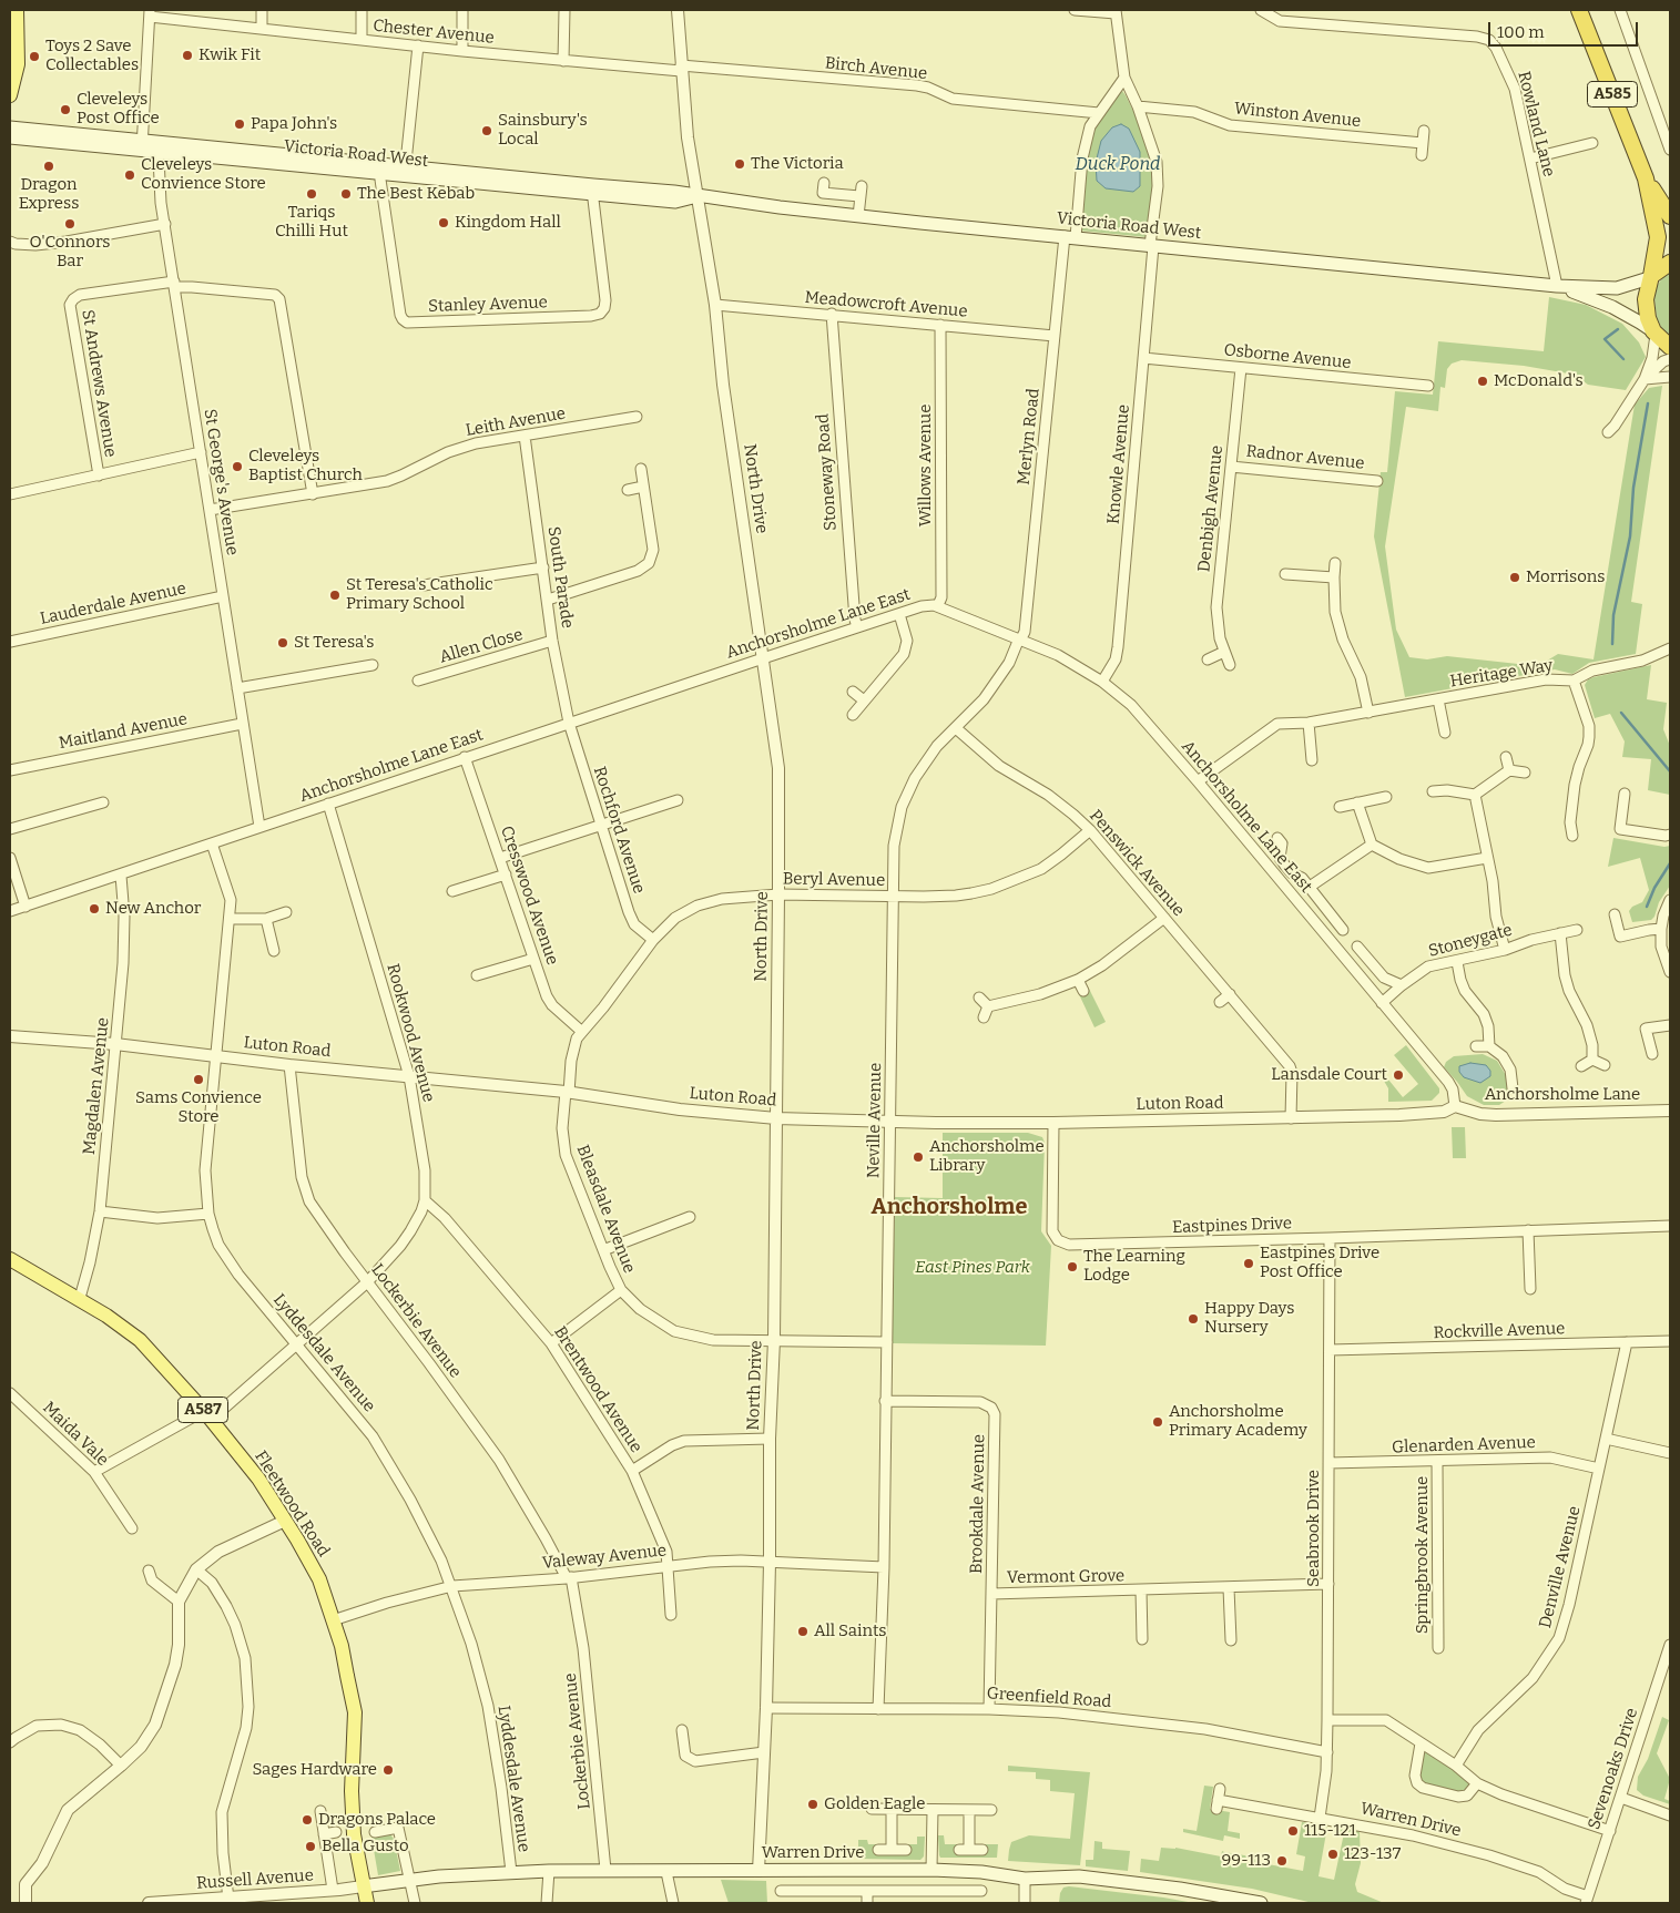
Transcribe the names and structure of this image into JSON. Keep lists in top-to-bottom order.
{
  "streets": {
    "highway": ["A585"],
    "main road": [
      "Victoria Road West",
      "A587",
      "Fleetwood Road",
      "Warren Drive"
    ],
    "street": [
      "Chester Avenue",
      "Birch Avenue",
      "Winston Avenue",
      "Rowland Lane",
      "Stanley Avenue",
      "Meadowcroft Avenue",
      "Osborne Avenue",
      "St Andrews Avenue",
      "Leith Avenue",
      "Merlyn Road",
      "Radnor Avenue",
      "Knowle Avenue",
      "Willows Avenue",
      "Stoneway Road",
      "St George's Avenue",
      "North Drive",
      "Denbigh Avenue",
      "South Parade",
      "Lauderdale Avenue",
      "Anchorsholme Lane East",
      "Allen Close",
      "Heritage Way",
      "Maitland Avenue",
      "Rochford Avenue",
      "Penswick Avenue",
      "Beryl Avenue",
      "Cresswood Avenue",
      "Stoneygate",
      "Rookwood Avenue",
      "Luton Road",
      "Magdalen Avenue",
      "Anchorsholme Lane",
      "Neville Avenue",
      "Bleasdale Avenue",
      "Eastpines Drive",
      "Lockerbie Avenue",
      "Rockville Avenue",
      "Lyddesdale Avenue",
      "Brentwood Avenue",
      "Maida Vale",
      "Glenarden Avenue",
      "Brookdale Avenue",
      "Seabrook Drive",
      "Springbrook Avenue",
      "Valeway Avenue",
      "Denville Avenue",
      "Vermont Grove",
      "Greenfield Road",
      "Sevenoaks Drive",
      "Russell Avenue"
    ]
  },
  "crossings": [
    ["Chester Avenue", "Birch Avenue"],
    ["Chester Avenue", "North Drive"],
    ["Birch Avenue", "Merlyn Road"],
    ["Birch Avenue", "North Drive"],
    ["A585", "Victoria Road West"],
    ["Winston Avenue", "Knowle Avenue"],
    ["Rowland Lane", "Victoria Road West"],
    ["Victoria Road West", "Stanley Avenue"],
    ["Victoria Road West", "Merlyn Road"],
    ["Victoria Road West", "Knowle Avenue"],
    ["Victoria Road West", "St George's Avenue"],
    ["Victoria Road West", "North Drive"],
    ["Meadowcroft Avenue", "Merlyn Road"],
    ["Meadowcroft Avenue", "Willows Avenue"],
    ["Meadowcroft Avenue", "Stoneway Road"],
    ["Meadowcroft Avenue", "North Drive"],
    ["Osborne Avenue", "Knowle Avenue"],
    ["Osborne Avenue", "Denbigh Avenue"],
    ["St Andrews Avenue", "St George's Avenue"],
    ["Leith Avenue", "St George's Avenue"],
    ["Leith Avenue", "South Parade"],
    ["Merlyn Road", "Knowle Avenue"],
    ["Merlyn Road", "Anchorsholme Lane East"],
    ["Merlyn Road", "Neville Avenue"],
    ["Radnor Avenue", "Denbigh Avenue"],
    ["Knowle Avenue", "Anchorsholme Lane East"],
    ["Willows Avenue", "Anchorsholme Lane East"],
    ["Stoneway Road", "Anchorsholme Lane East"],
    ["St George's Avenue", "Lauderdale Avenue"],
    ["St George's Avenue", "Anchorsholme Lane East"],
    ["St George's Avenue", "Maitland Avenue"],
    ["North Drive", "Anchorsholme Lane East"],
    ["North Drive", "Beryl Avenue"],
    ["North Drive", "Luton Road"],
    ["North Drive", "Bleasdale Avenue"],
    ["North Drive", "Valeway Avenue"],
    ["North Drive", "Greenfield Road"],
    ["North Drive", "Warren Drive"],
    ["South Parade", "Anchorsholme Lane East"],
    ["South Parade", "Allen Close"],
    ["South Parade", "Rochford Avenue"],
    ["Anchorsholme Lane East", "Heritage Way"],
    ["Anchorsholme Lane East", "Rochford Avenue"],
    ["Anchorsholme Lane East", "Cresswood Avenue"],
    ["Anchorsholme Lane East", "Stoneygate"],
    ["Anchorsholme Lane East", "Rookwood Avenue"],
    ["Anchorsholme Lane East", "Luton Road"],
    ["Anchorsholme Lane East", "Magdalen Avenue"],
    ["Anchorsholme Lane East", "Anchorsholme Lane"],
    ["Anchorsholme Lane East", "Neville Avenue"],
    ["Anchorsholme Lane East", "Lyddesdale Avenue"],
    ["Rochford Avenue", "Beryl Avenue"],
    ["Penswick Avenue", "Beryl Avenue"],
    ["Penswick Avenue", "Luton Road"],
    ["Penswick Avenue", "Neville Avenue"],
    ["Beryl Avenue", "Cresswood Avenue"],
    ["Beryl Avenue", "Luton Road"],
    ["Beryl Avenue", "Neville Avenue"],
    ["Beryl Avenue", "Bleasdale Avenue"],
    ["Rookwood Avenue", "Luton Road"],
    ["Rookwood Avenue", "Lockerbie Avenue"],
    ["Rookwood Avenue", "Lyddesdale Avenue"],
    ["Rookwood Avenue", "Brentwood Avenue"],
    ["Rookwood Avenue", "Maida Vale"],
    ["Rookwood Avenue", "Fleetwood Road"],
    ["Luton Road", "Magdalen Avenue"],
    ["Luton Road", "Anchorsholme Lane"],
    ["Luton Road", "Neville Avenue"],
    ["Luton Road", "Bleasdale Avenue"],
    ["Luton Road", "Eastpines Drive"],
    ["Luton Road", "Lockerbie Avenue"],
    ["Luton Road", "Lyddesdale Avenue"],
    ["Magdalen Avenue", "Fleetwood Road"],
    ["Neville Avenue", "Bleasdale Avenue"],
    ["Neville Avenue", "Brookdale Avenue"],
    ["Neville Avenue", "Valeway Avenue"],
    ["Neville Avenue", "Greenfield Road"],
    ["Eastpines Drive", "Seabrook Drive"],
    ["Lockerbie Avenue", "Valeway Avenue"],
    ["Lockerbie Avenue", "Warren Drive"],
    ["Rockville Avenue", "Seabrook Drive"],
    ["Rockville Avenue", "Denville Avenue"],
    ["Lyddesdale Avenue", "Valeway Avenue"],
    ["Lyddesdale Avenue", "Warren Drive"],
    ["Brentwood Avenue", "Valeway Avenue"],
    ["Glenarden Avenue", "Seabrook Drive"],
    ["Glenarden Avenue", "Springbrook Avenue"],
    ["Glenarden Avenue", "Denville Avenue"],
    ["Fleetwood Road", "Valeway Avenue"],
    ["Fleetwood Road", "Warren Drive"],
    ["Fleetwood Road", "Russell Avenue"],
    ["Brookdale Avenue", "Vermont Grove"],
    ["Brookdale Avenue", "Greenfield Road"],
    ["Seabrook Drive", "Vermont Grove"],
    ["Seabrook Drive", "Greenfield Road"],
    ["Seabrook Drive", "Warren Drive"],
    ["Sevenoaks Drive", "Warren Drive"],
    ["Warren Drive", "Russell Avenue"]
  ],
  "districts": ["Anchorsholme"],
  "water": ["Duck Pond"],
  "parks": ["East Pines Park"],
  "places": [
    "Kwik Fit",
    "Toys 2 Save Collectables",
    "Cleveleys Post Office",
    "Papa John's",
    "Sainsbury's Local",
    "The Victoria",
    "Dragon Express",
    "Cleveleys Convience Store",
    "Tariqs Chilli Hut",
    "The Best Kebab",
    "Kingdom Hall",
    "O'Connors Bar",
    "McDonald's",
    "Cleveleys Baptist Church",
    "Morrisons",
    "St Teresa's Catholic Primary School",
    "St Teresa's",
    "New Anchor",
    "Lansdale Court",
    "Sams Convience Store",
    "Anchorsholme Library",
    "Eastpines Drive Post Office",
    "The Learning Lodge",
    "Happy Days Nursery",
    "Anchorsholme Primary Academy",
    "All Saints",
    "Sages Hardware",
    "Golden Eagle",
    "Dragons Palace",
    "115-121",
    "Bella Gusto",
    "123-137",
    "99-113"
  ],
  "scale_bar": "100 m"
}
